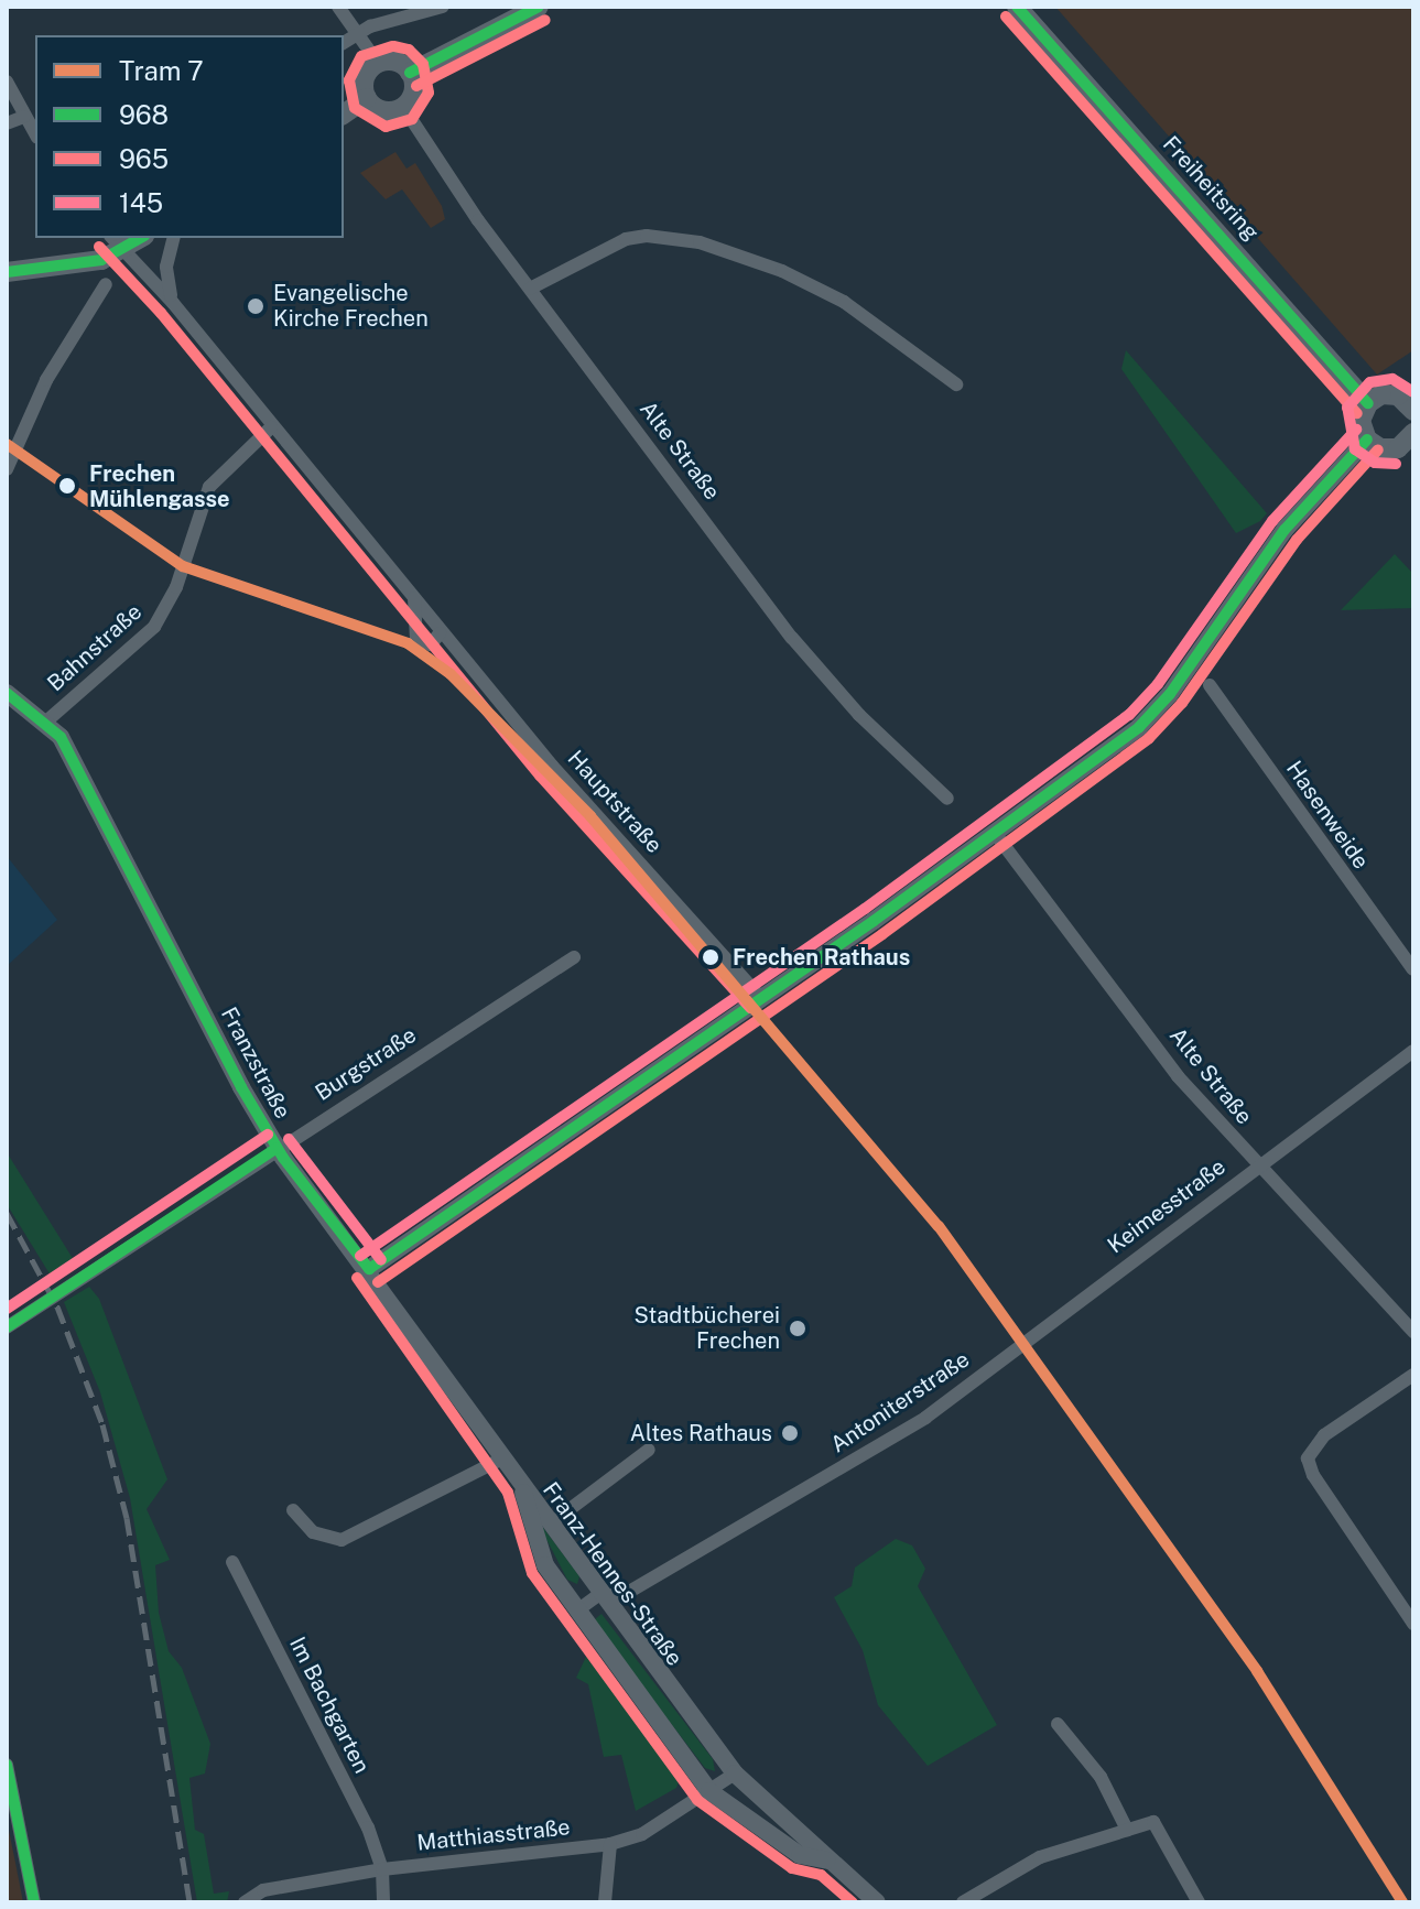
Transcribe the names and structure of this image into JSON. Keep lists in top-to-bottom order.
{
  "streets": {
    "main road": ["Freiheitsring"],
    "street": [
      "Alte Straße",
      "Bahnstraße",
      "Hauptstraße",
      "Hasenweide",
      "Franzstraße",
      "Burgstraße",
      "Keimesstraße",
      "Antoniterstraße",
      "Franz-Hennes-Straße",
      "Im Bachgarten",
      "Matthiasstraße"
    ]
  },
  "crossings": [
    ["Alte Straße", "Keimesstraße"],
    ["Bahnstraße", "Hauptstraße"],
    ["Bahnstraße", "Franzstraße"],
    ["Franzstraße", "Burgstraße"],
    ["Franzstraße", "Franz-Hennes-Straße"],
    ["Keimesstraße", "Antoniterstraße"],
    ["Antoniterstraße", "Franz-Hennes-Straße"],
    ["Franz-Hennes-Straße", "Matthiasstraße"],
    ["Im Bachgarten", "Matthiasstraße"]
  ],
  "places": [
    "Evangelische Kirche Frechen",
    "Frechen Mühlengasse",
    "Frechen Rathaus",
    "Stadtbücherei Frechen",
    "Altes Rathaus"
  ],
  "lines": [
    "transit line 968",
    "transit line 965",
    "transit line 145",
    "tram line 7"
  ],
  "legend": [
    "Tram 7",
    "968",
    "965",
    "145"
  ]
}
